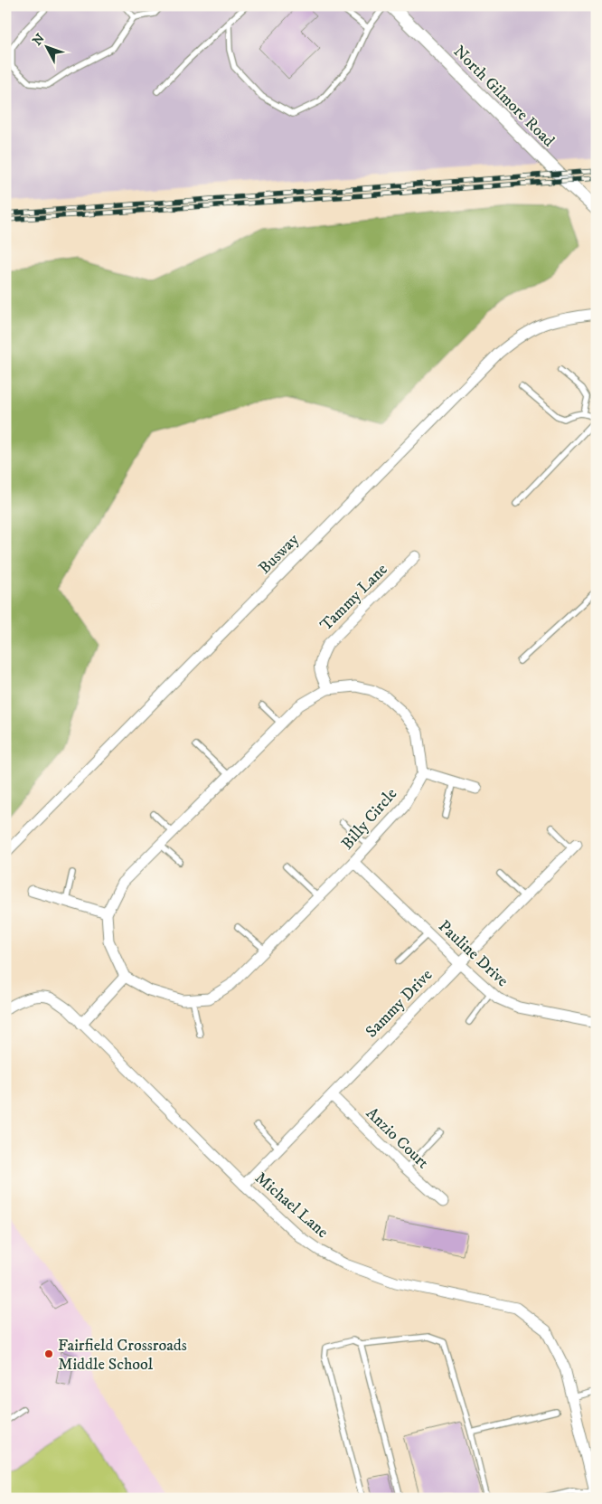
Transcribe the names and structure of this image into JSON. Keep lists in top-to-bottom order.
{
  "streets": {
    "street": [
      "North Gilmore Road",
      "Busway",
      "Tammy Lane",
      "Billy Circle",
      "Pauline Drive",
      "Sammy Drive",
      "Anzio Court",
      "Michael Lane"
    ]
  },
  "crossings": [
    ["Billy Circle", "Pauline Drive"],
    ["Pauline Drive", "Sammy Drive"],
    ["Sammy Drive", "Anzio Court"],
    ["Sammy Drive", "Michael Lane"]
  ],
  "places": ["Fairfield Crossroads Middle School"],
  "north": "top left"
}
